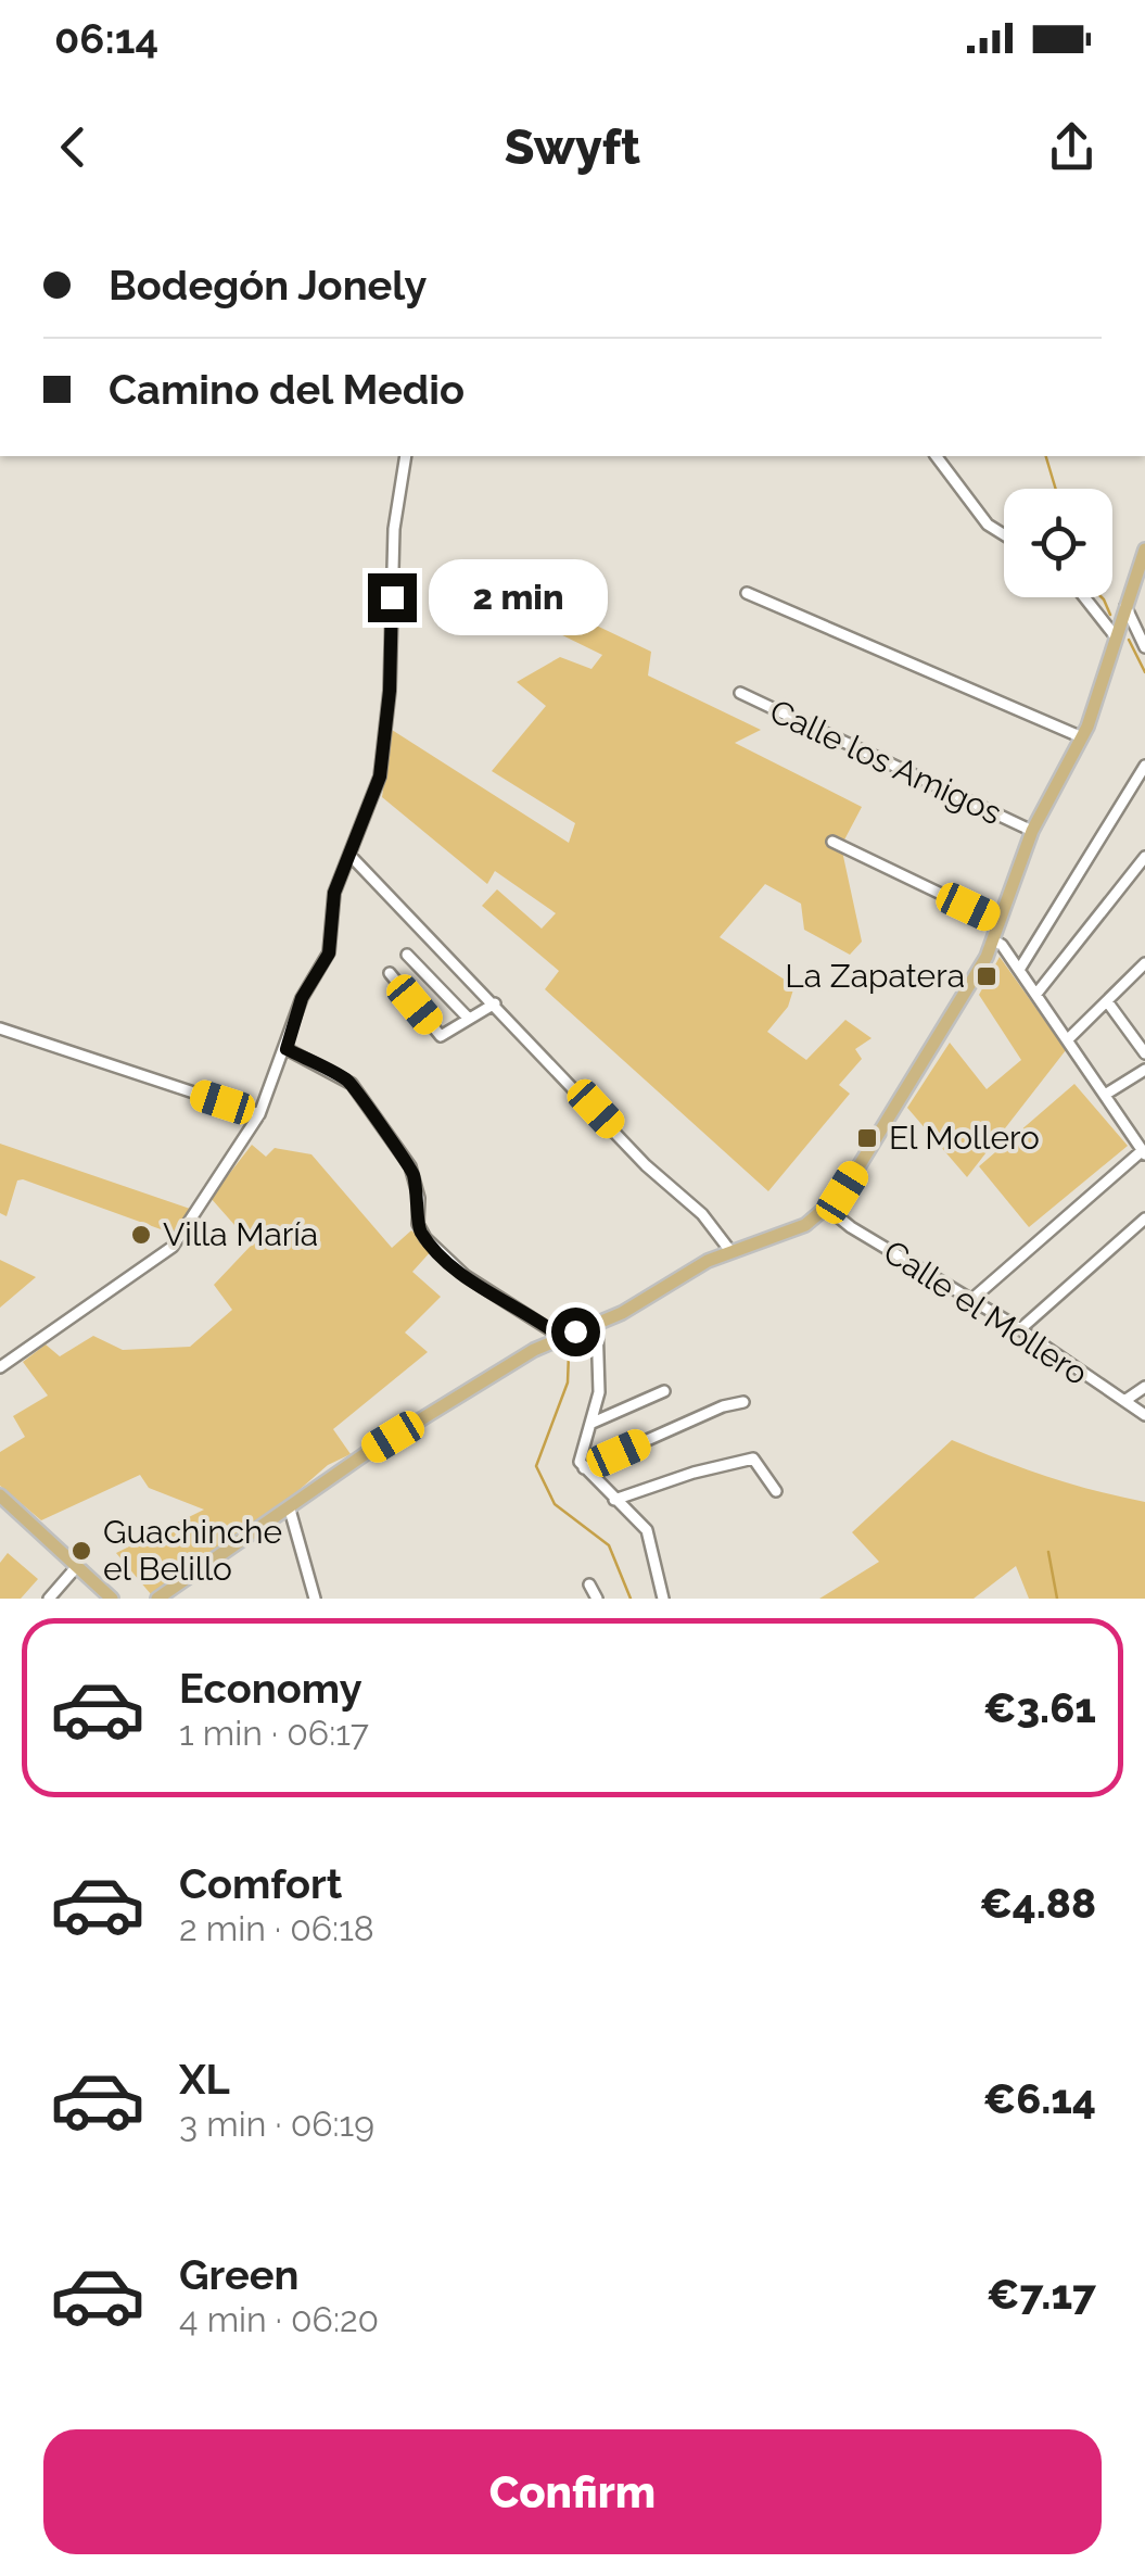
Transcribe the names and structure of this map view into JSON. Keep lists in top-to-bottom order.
{
  "streets": {
    "street": ["Calle los Amigos", "Calle el Mollero"]
  },
  "places": {
    "transit": ["La Zapatera", "El Mollero"],
    "other": ["Villa María", "Guachinche el Belillo"]
  },
  "page": {
    "status": "06:14",
    "header": "Swyft",
    "banner": ["Bodegón Jonely", "Camino del Medio"],
    "bubble": "2 min",
    "list": [
      {
        "name": "Economy",
        "note": "1 min · 06:17",
        "value": "€3.61"
      },
      {
        "name": "Comfort",
        "note": "2 min · 06:18",
        "value": "€4.88"
      },
      {
        "name": "XL",
        "note": "3 min · 06:19",
        "value": "€6.14"
      },
      {
        "name": "Green",
        "note": "4 min · 06:20",
        "value": "€7.17"
      }
    ],
    "buttons": "Confirm"
  }
}
